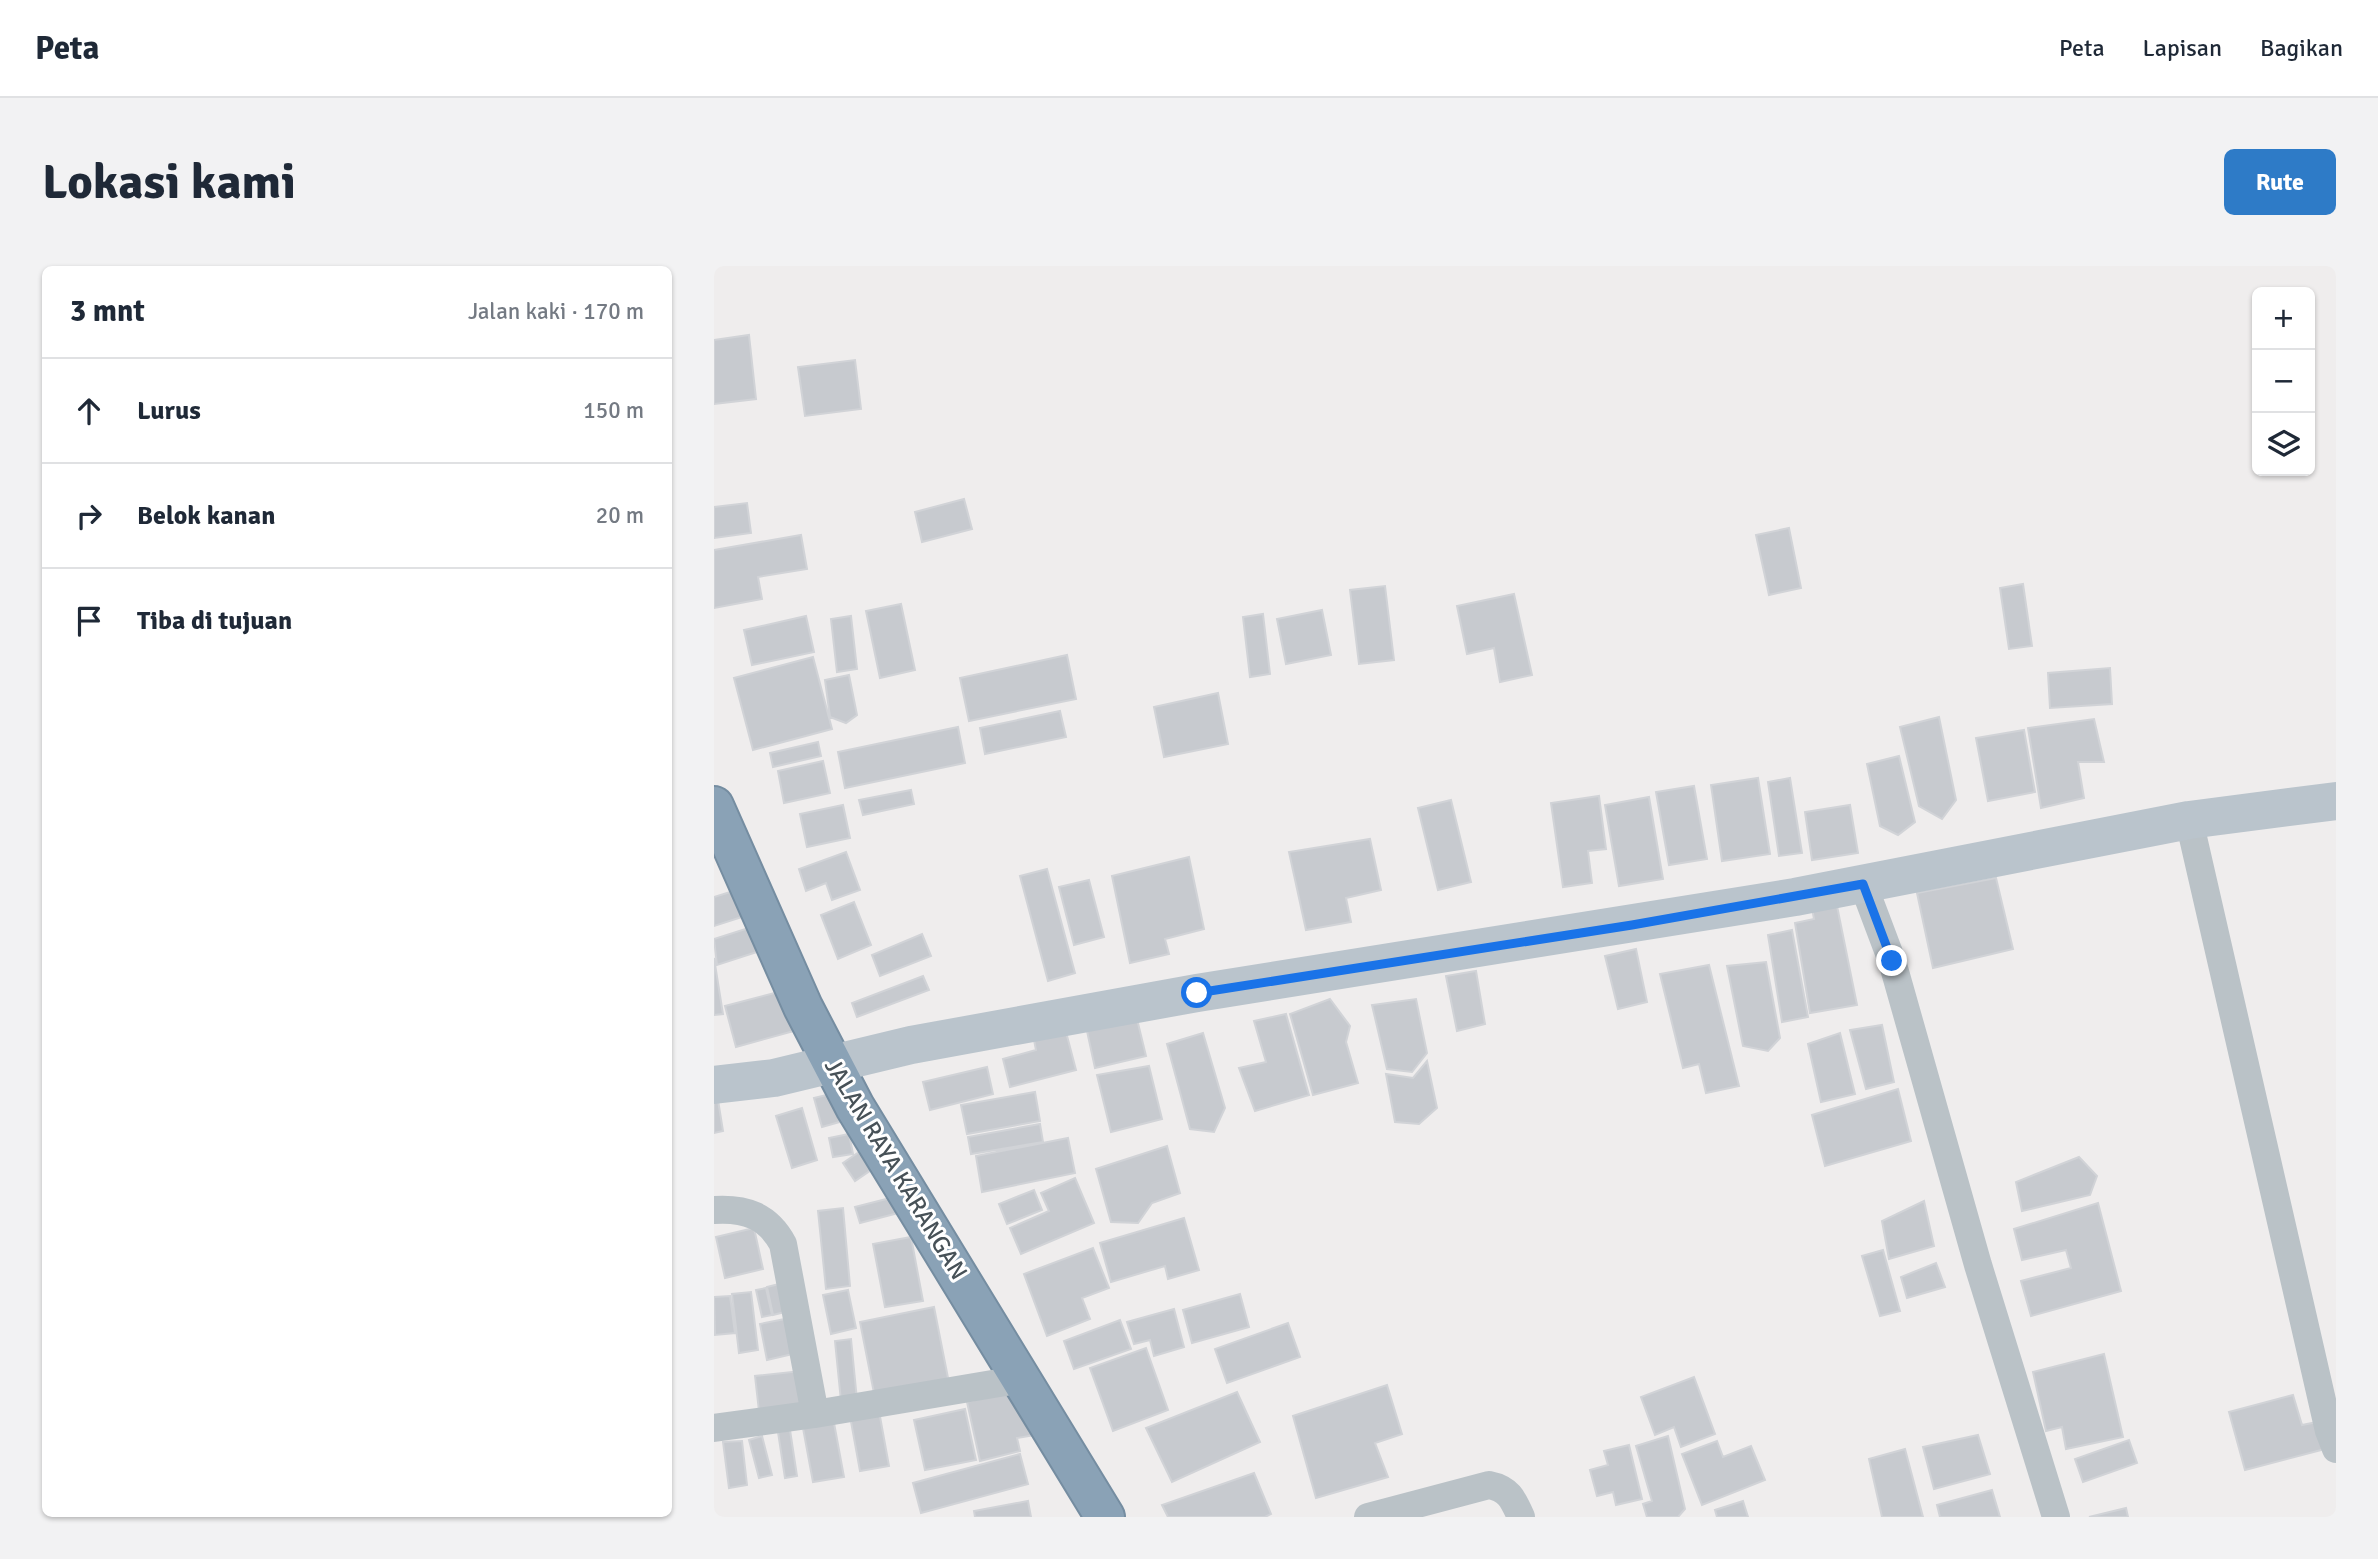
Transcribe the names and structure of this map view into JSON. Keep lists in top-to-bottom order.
{
  "streets": {
    "highway": ["JALAN RAYA KARANGAN"]
  },
  "page": {
    "header": "Peta",
    "nav": ["Peta", "Lapisan", "Bagikan"],
    "buttons": "Rute",
    "title": "Lokasi kami",
    "heading": ["3 mnt", "Jalan kaki · 170 m"],
    "map_buttons": ["+", "−"],
    "list": [
      ["Lurus", "150 m"],
      ["Belok kanan", "20 m"],
      "Tiba di tujuan"
    ]
  }
}
